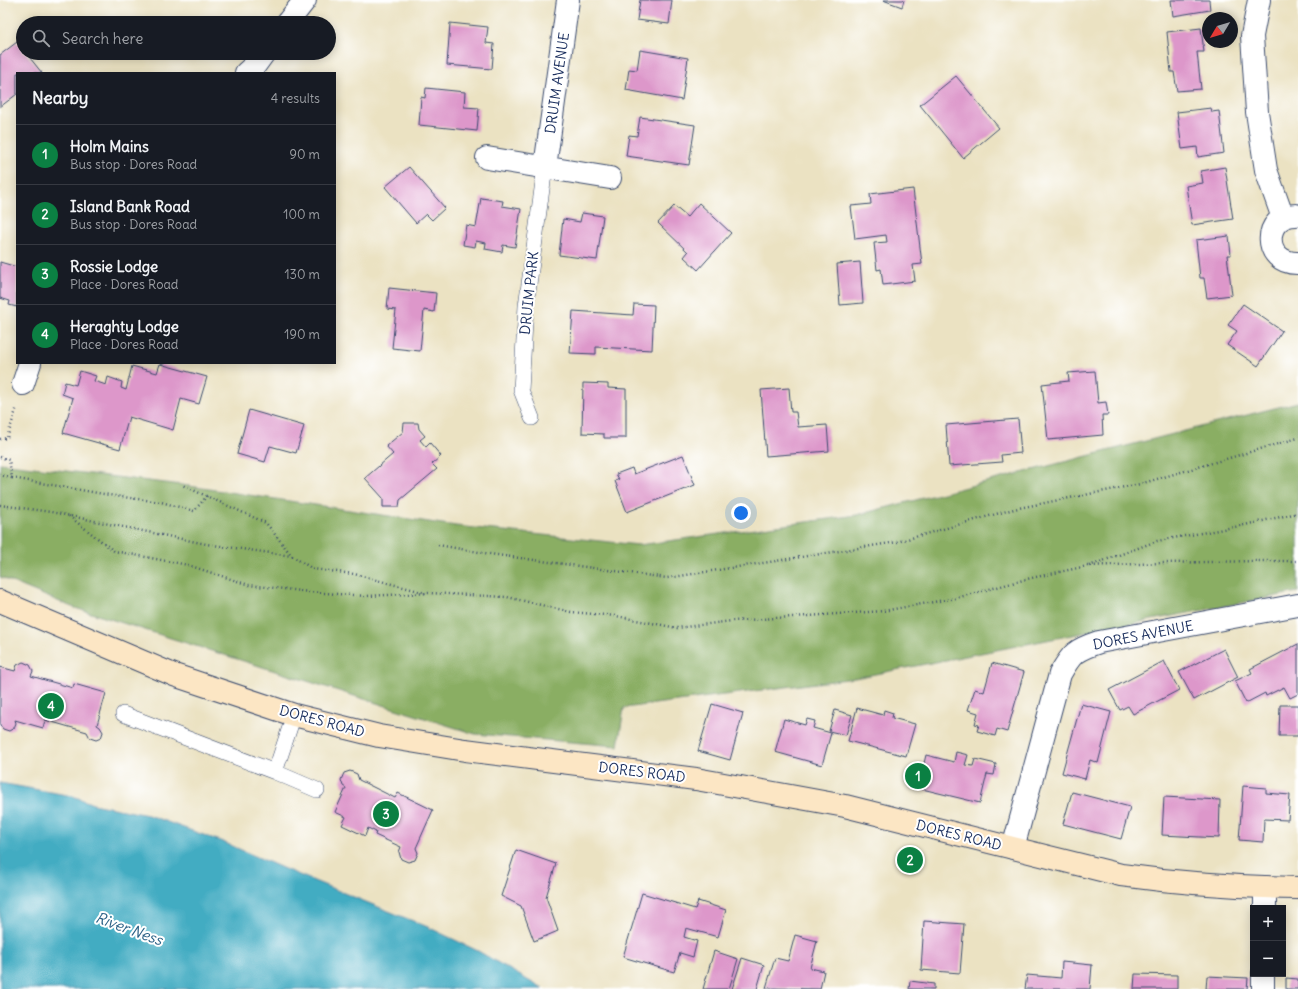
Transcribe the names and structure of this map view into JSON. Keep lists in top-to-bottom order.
{
  "streets": {
    "main road": ["DORES ROAD"],
    "street": ["DRUIM AVENUE", "DORES AVENUE"],
    "lane": ["DRUIM PARK"]
  },
  "crossings": [
    ["DRUIM AVENUE", "DRUIM PARK"],
    ["DORES AVENUE", "DORES ROAD"]
  ],
  "water": ["River Ness"],
  "north": "bottom left",
  "page": {
    "search": "Search here",
    "heading": ["Nearby", "4 results"],
    "list": [
      {
        "mark": "1",
        "name": "Holm Mains",
        "note": "Bus stop · Dores Road",
        "value": "90 m"
      },
      {
        "mark": "2",
        "name": "Island Bank Road",
        "note": "Bus stop · Dores Road",
        "value": "100 m"
      },
      {
        "mark": "3",
        "name": "Rossie Lodge",
        "note": "Place · Dores Road",
        "value": "130 m"
      },
      {
        "mark": "4",
        "name": "Heraghty Lodge",
        "note": "Place · Dores Road",
        "value": "190 m"
      }
    ],
    "pins": [
      "4",
      "1",
      "3",
      "2"
    ],
    "map_buttons": ["+", "−"]
  }
}
